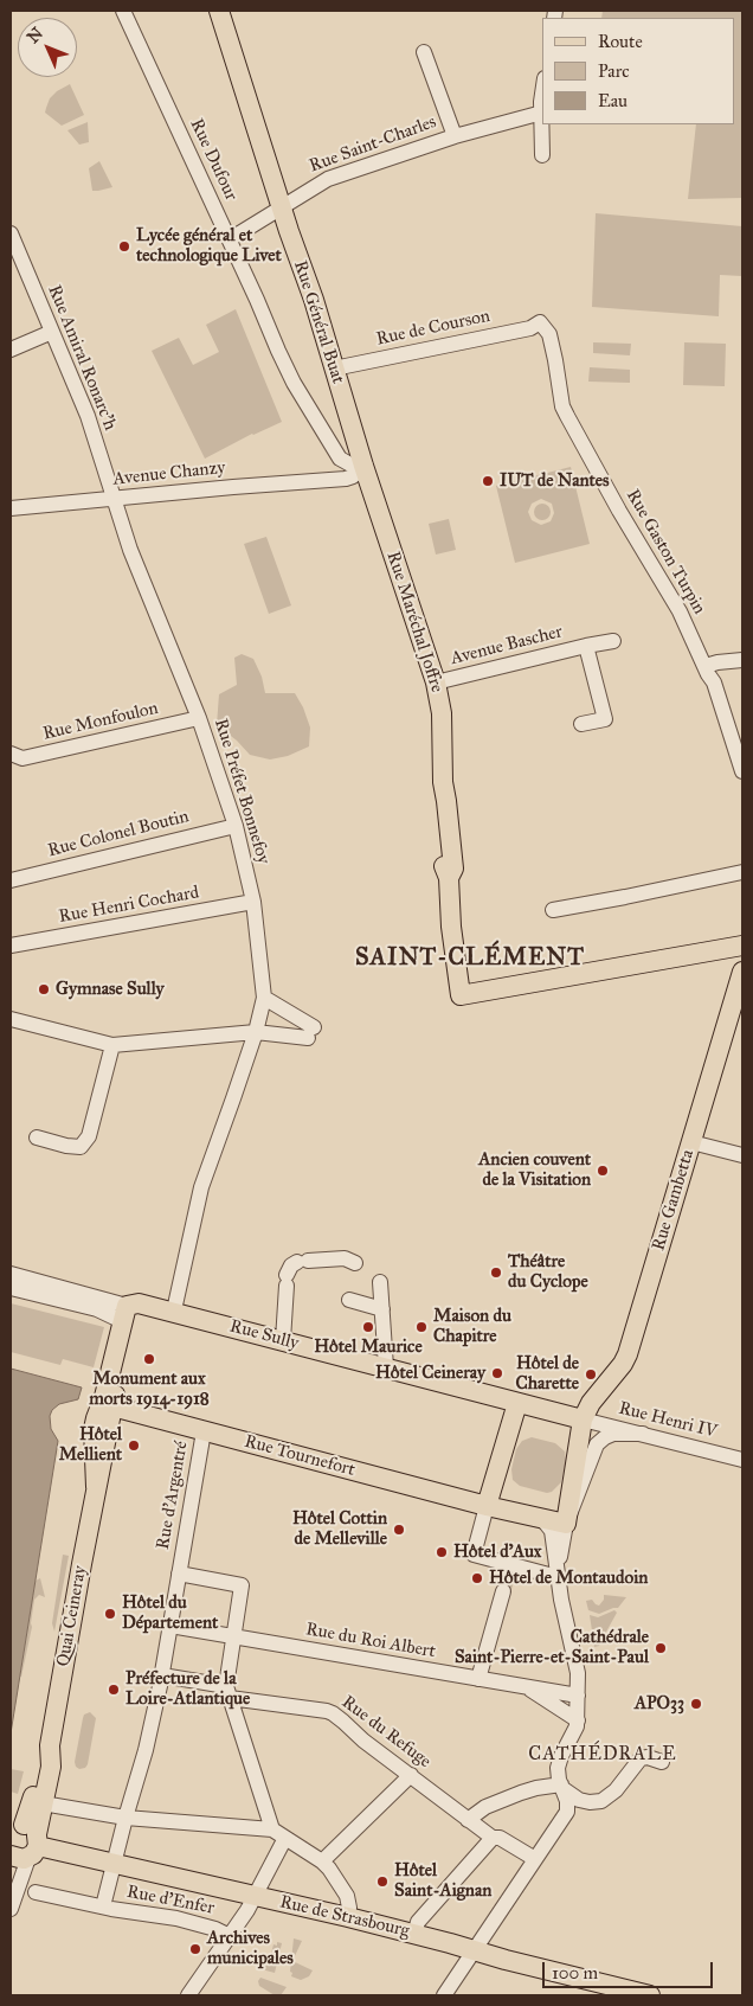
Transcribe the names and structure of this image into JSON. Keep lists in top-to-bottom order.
{
  "streets": {
    "main road": [
      "Rue Général Buat",
      "Rue Maréchal Joffre",
      "Rue Gambetta",
      "Rue Sully",
      "Rue Tournefort",
      "Quai Ceineray",
      "Rue de Strasbourg"
    ],
    "street": [
      "Rue Saint-Charles",
      "Rue Dufour",
      "Rue de Courson",
      "Rue Amiral Ronarc'h",
      "Avenue Chanzy",
      "Rue Gaston Turpin",
      "Avenue Bascher",
      "Rue Monfoulon",
      "Rue Préfet Bonnefoy",
      "Rue Colonel Boutin",
      "Rue Henri Cochard",
      "Rue Henri IV",
      "Rue d'Argentré",
      "Rue du Roi Albert",
      "Rue du Refuge",
      "Rue d'Enfer"
    ]
  },
  "crossings": [
    ["Rue Saint-Charles", "Rue Dufour"],
    ["Rue Saint-Charles", "Rue Général Buat"],
    ["Rue Dufour", "Rue Général Buat"],
    ["Rue Dufour", "Avenue Chanzy"],
    ["Rue Dufour", "Rue Maréchal Joffre"],
    ["Rue Général Buat", "Rue de Courson"],
    ["Rue Général Buat", "Avenue Chanzy"],
    ["Rue Général Buat", "Rue Maréchal Joffre"],
    ["Rue de Courson", "Rue Gaston Turpin"],
    ["Rue Amiral Ronarc'h", "Avenue Chanzy"],
    ["Rue Amiral Ronarc'h", "Rue Préfet Bonnefoy"],
    ["Avenue Chanzy", "Rue Maréchal Joffre"],
    ["Avenue Chanzy", "Rue Préfet Bonnefoy"],
    ["Rue Maréchal Joffre", "Avenue Bascher"],
    ["Rue Monfoulon", "Rue Préfet Bonnefoy"],
    ["Rue Préfet Bonnefoy", "Rue Colonel Boutin"],
    ["Rue Préfet Bonnefoy", "Rue Henri Cochard"],
    ["Rue Préfet Bonnefoy", "Rue Sully"],
    ["Rue Gambetta", "Rue Sully"],
    ["Rue Gambetta", "Rue Henri IV"],
    ["Rue Sully", "Rue Henri IV"],
    ["Rue Sully", "Quai Ceineray"],
    ["Rue Tournefort", "Rue d'Argentré"],
    ["Rue Tournefort", "Quai Ceineray"],
    ["Rue d'Argentré", "Rue du Roi Albert"],
    ["Rue d'Argentré", "Rue du Refuge"],
    ["Rue d'Argentré", "Rue d'Enfer"],
    ["Rue d'Argentré", "Rue de Strasbourg"],
    ["Quai Ceineray", "Rue de Strasbourg"]
  ],
  "districts": ["SAINT-CLÉMENT", "CATHÉDRALE"],
  "places": [
    "Lycée général et technologique Livet",
    "IUT de Nantes",
    "Gymnase Sully",
    "Ancien couvent de la Visitation",
    "Théâtre du Cyclope",
    "Hôtel Maurice",
    "Maison du Chapitre",
    "Monument aux morts 1914-1918",
    "Hôtel Ceineray",
    "Hôtel de Charette",
    "Hôtel Mellient",
    "Hôtel Cottin de Melleville",
    "Hôtel d'Aux",
    "Hôtel de Montaudoin",
    "Hôtel du Département",
    "Cathédrale Saint-Pierre-et-Saint-Paul",
    "Préfecture de la Loire-Atlantique",
    "APO33",
    "Hôtel Saint-Aignan",
    "Archives municipales"
  ],
  "legend": ["Route", "Parc", "Eau"],
  "scale_bar": "100 m",
  "north": "top left"
}
